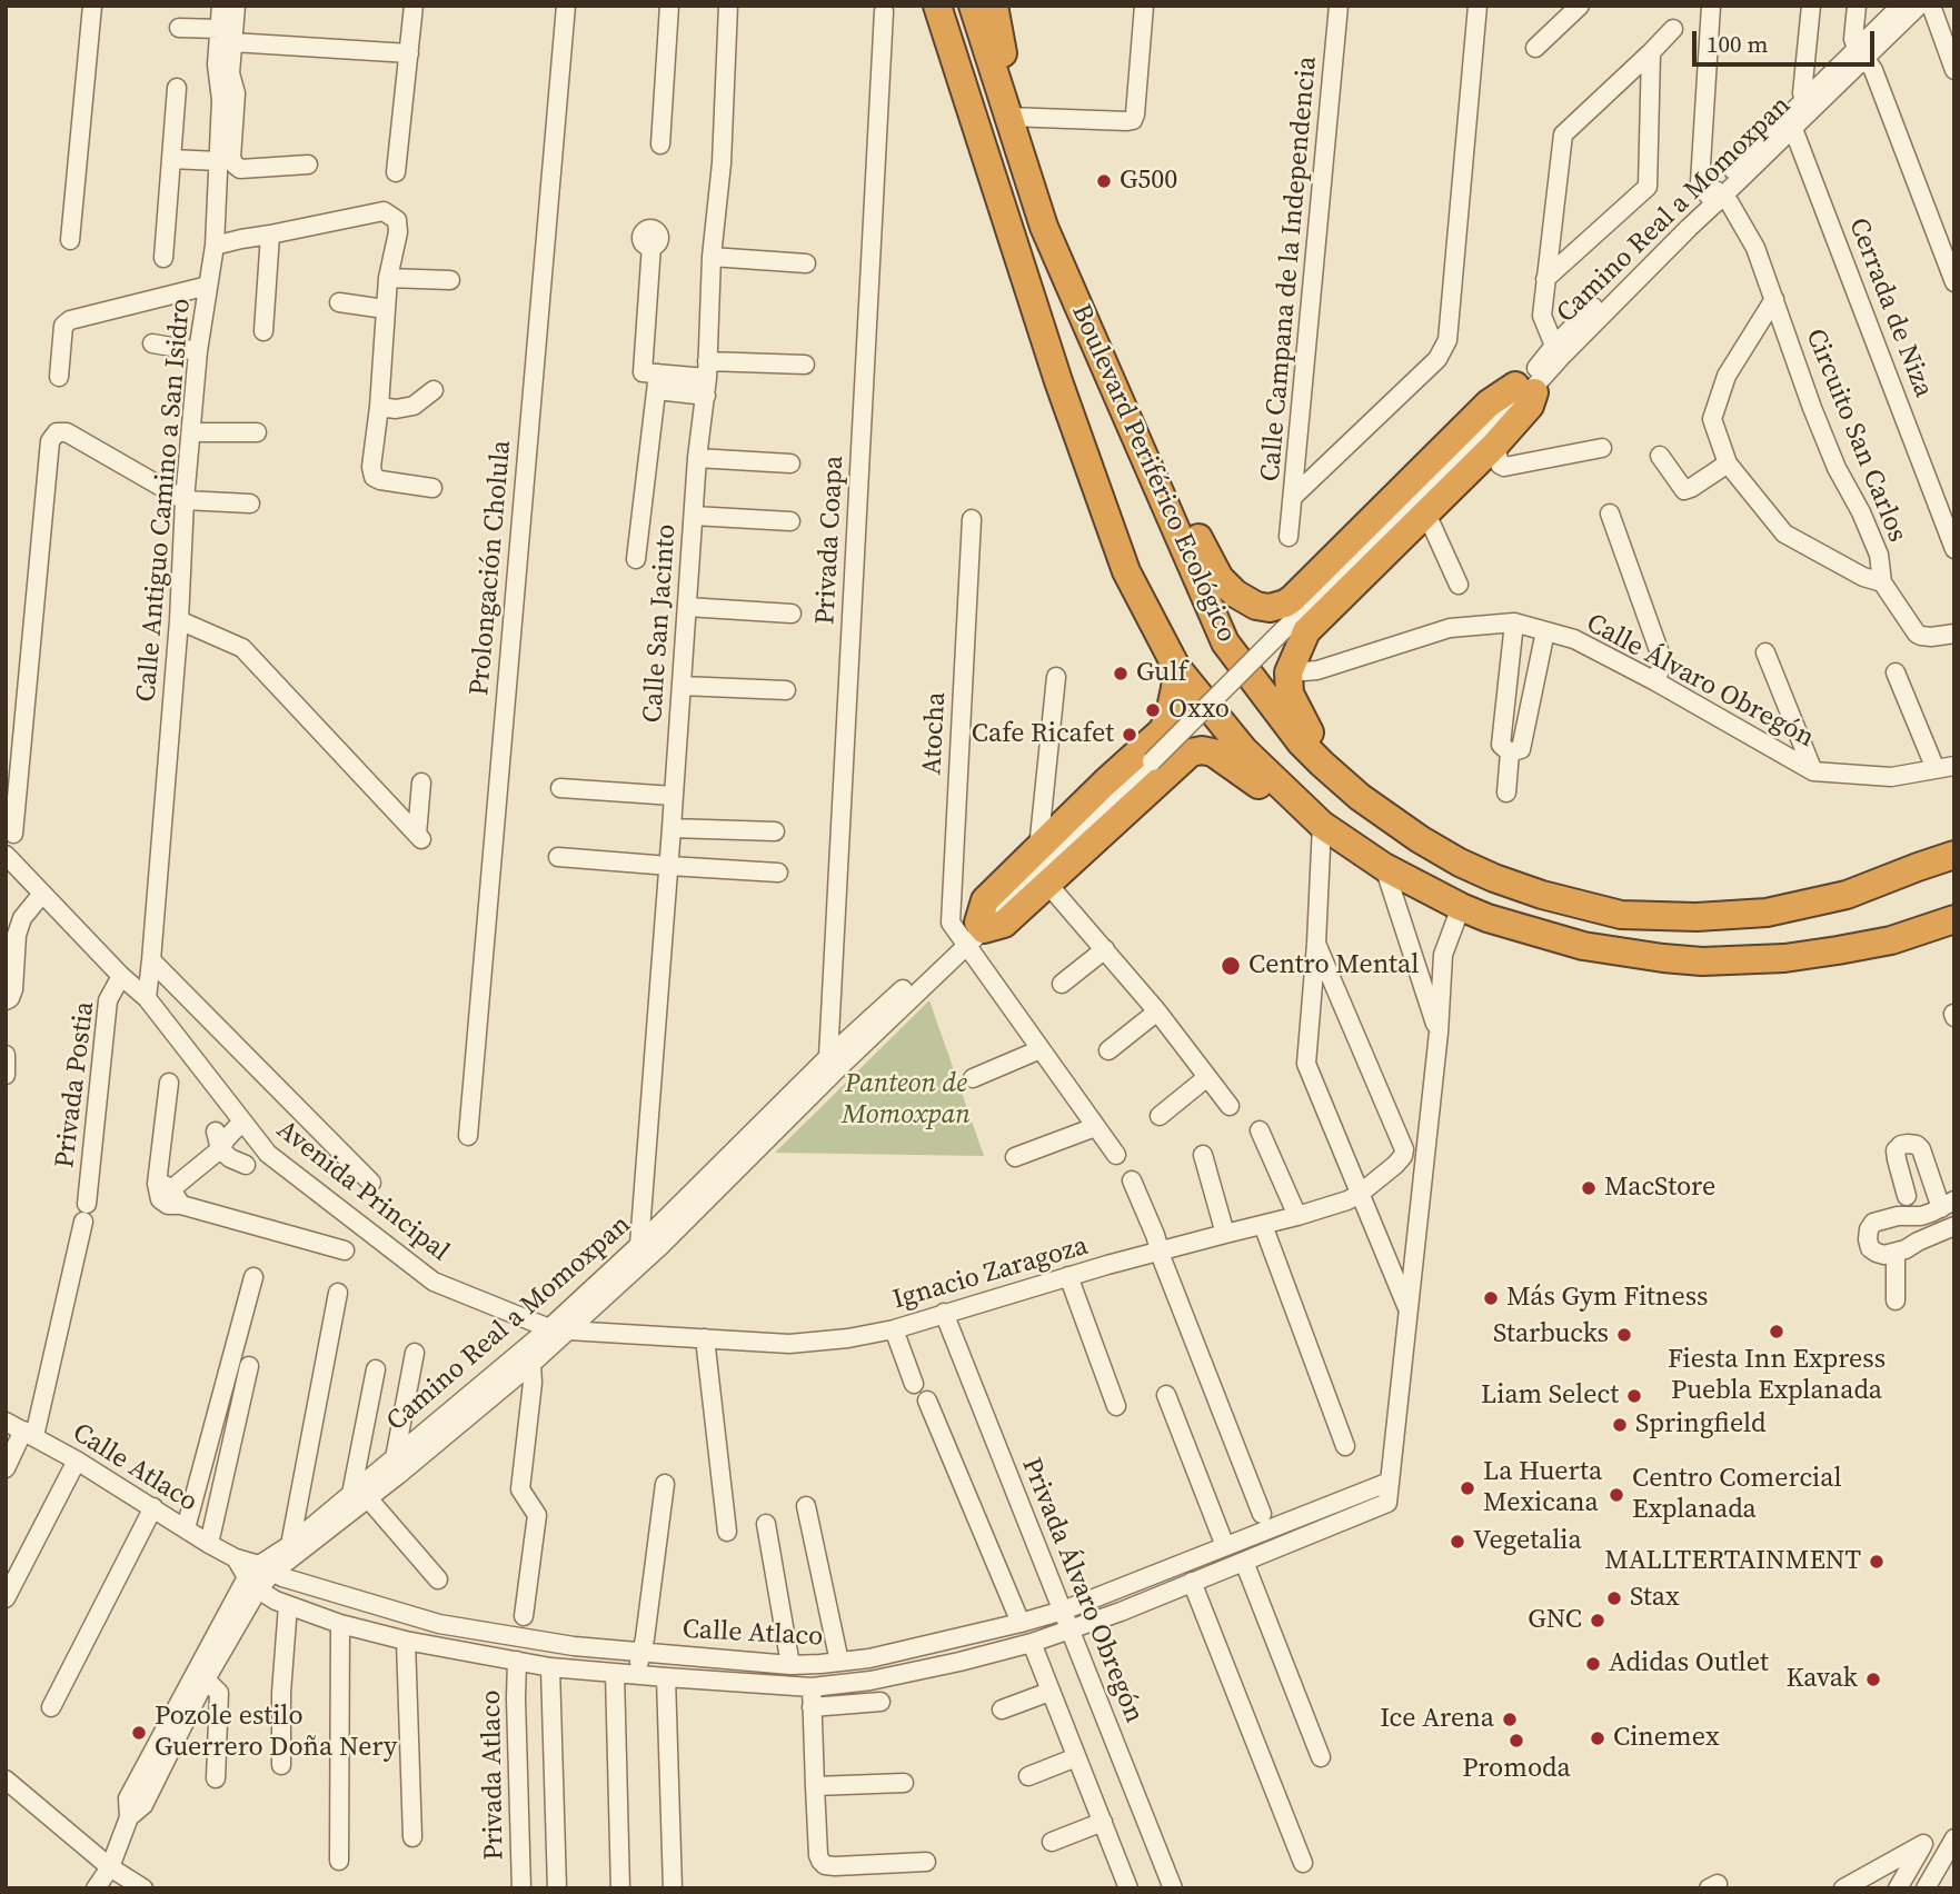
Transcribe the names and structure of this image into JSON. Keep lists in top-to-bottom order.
{
  "streets": {
    "highway": ["Boulevard Periférico Ecológico"],
    "street": [
      "Camino Real a Momoxpan",
      "Calle Campana de la Independencia",
      "Cerrada de Niza",
      "Circuito San Carlos",
      "Calle Antiguo Camino a San Isidro",
      "Privada Coapa",
      "Prolongación Cholula",
      "Calle San Jacinto",
      "Calle Álvaro Obregón",
      "Atocha",
      "Privada Postia",
      "Avenida Principal",
      "Ignacio Zaragoza",
      "Calle Atlaco",
      "Privada Álvaro Obregón",
      "Privada Atlaco"
    ]
  },
  "crossings": [
    ["Camino Real a Momoxpan", "Cerrada de Niza"],
    ["Camino Real a Momoxpan", "Circuito San Carlos"],
    ["Camino Real a Momoxpan", "Privada Coapa"],
    ["Camino Real a Momoxpan", "Calle San Jacinto"],
    ["Camino Real a Momoxpan", "Atocha"],
    ["Camino Real a Momoxpan", "Avenida Principal"],
    ["Camino Real a Momoxpan", "Ignacio Zaragoza"],
    ["Camino Real a Momoxpan", "Calle Atlaco"],
    ["Calle Antiguo Camino a San Isidro", "Avenida Principal"],
    ["Privada Postia", "Avenida Principal"],
    ["Privada Postia", "Calle Atlaco"],
    ["Avenida Principal", "Ignacio Zaragoza"],
    ["Ignacio Zaragoza", "Privada Álvaro Obregón"],
    ["Calle Atlaco", "Privada Álvaro Obregón"],
    ["Calle Atlaco", "Privada Atlaco"]
  ],
  "parks": ["Panteon de Momoxpan"],
  "places": [
    "G500",
    "Gulf",
    "Oxxo",
    "Cafe Ricafet",
    "Centro Mental",
    "MacStore",
    "Más Gym Fitness",
    "Fiesta Inn Express Puebla Explanada",
    "Starbucks",
    "Liam Select",
    "Springfield",
    "La Huerta Mexicana",
    "Centro Comercial Explanada",
    "Vegetalia",
    "MALLTERTAINMENT",
    "Stax",
    "GNC",
    "Adidas Outlet",
    "Kavak",
    "Ice Arena",
    "Pozole estilo Guerrero Doña Nery",
    "Cinemex",
    "Promoda"
  ],
  "scale_bar": "100 m"
}
